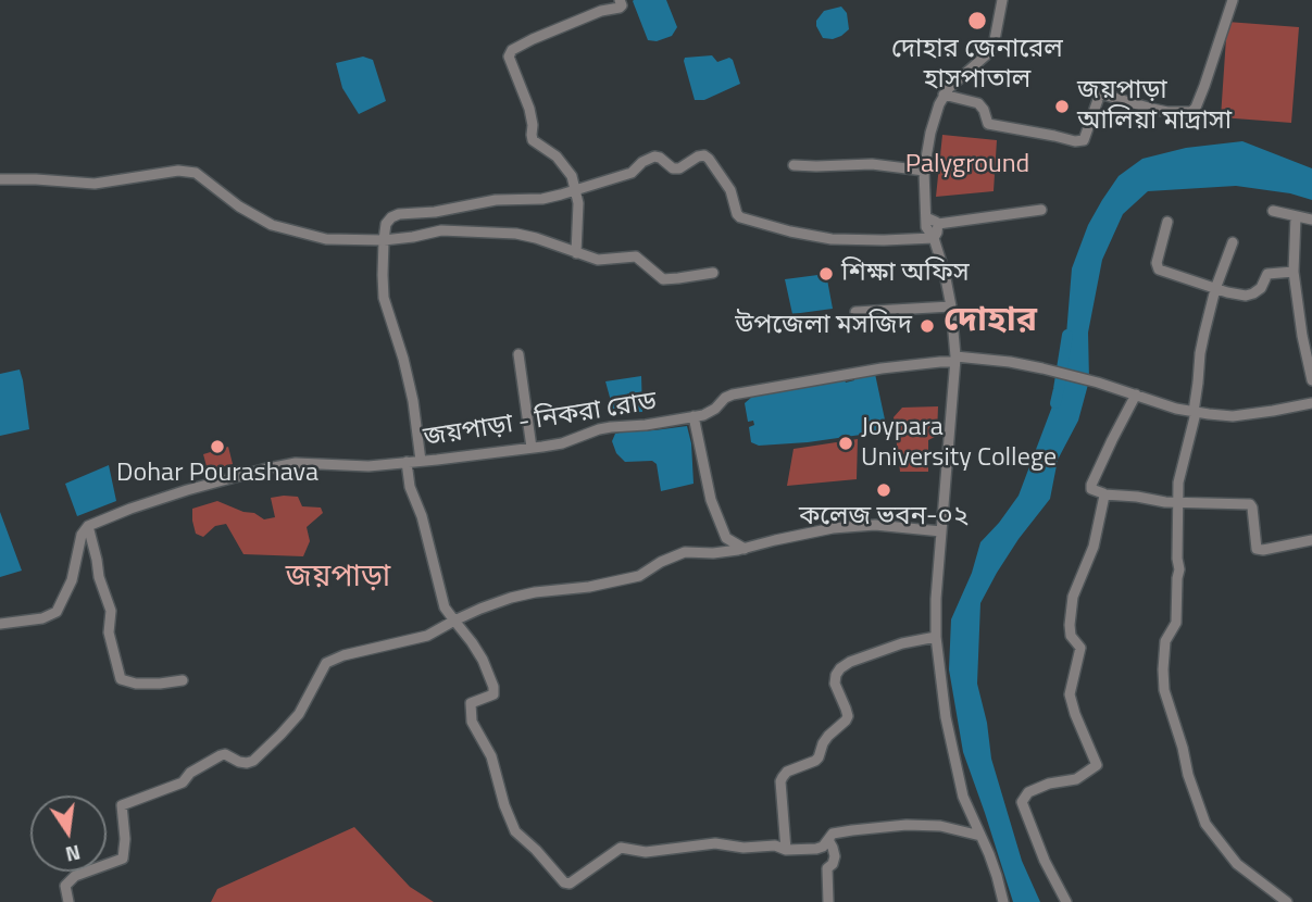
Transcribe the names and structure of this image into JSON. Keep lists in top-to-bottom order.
{
  "streets": {
    "street": ["জয়পাড়া - নিকরা রোড"]
  },
  "districts": ["দোহার", "জয়পাড়া"],
  "parks": ["Palyground"],
  "places": [
    "দোহার জেনারেল হাসপাতাল",
    "জয়পাড়া আলিয়া মাদ্রাসা",
    "শিক্ষা অফিস",
    "উপজেলা মসজিদ",
    "Joypara University College",
    "Dohar Pourashava",
    "কলেজ ভবন-০২"
  ],
  "north": "bottom"
}
